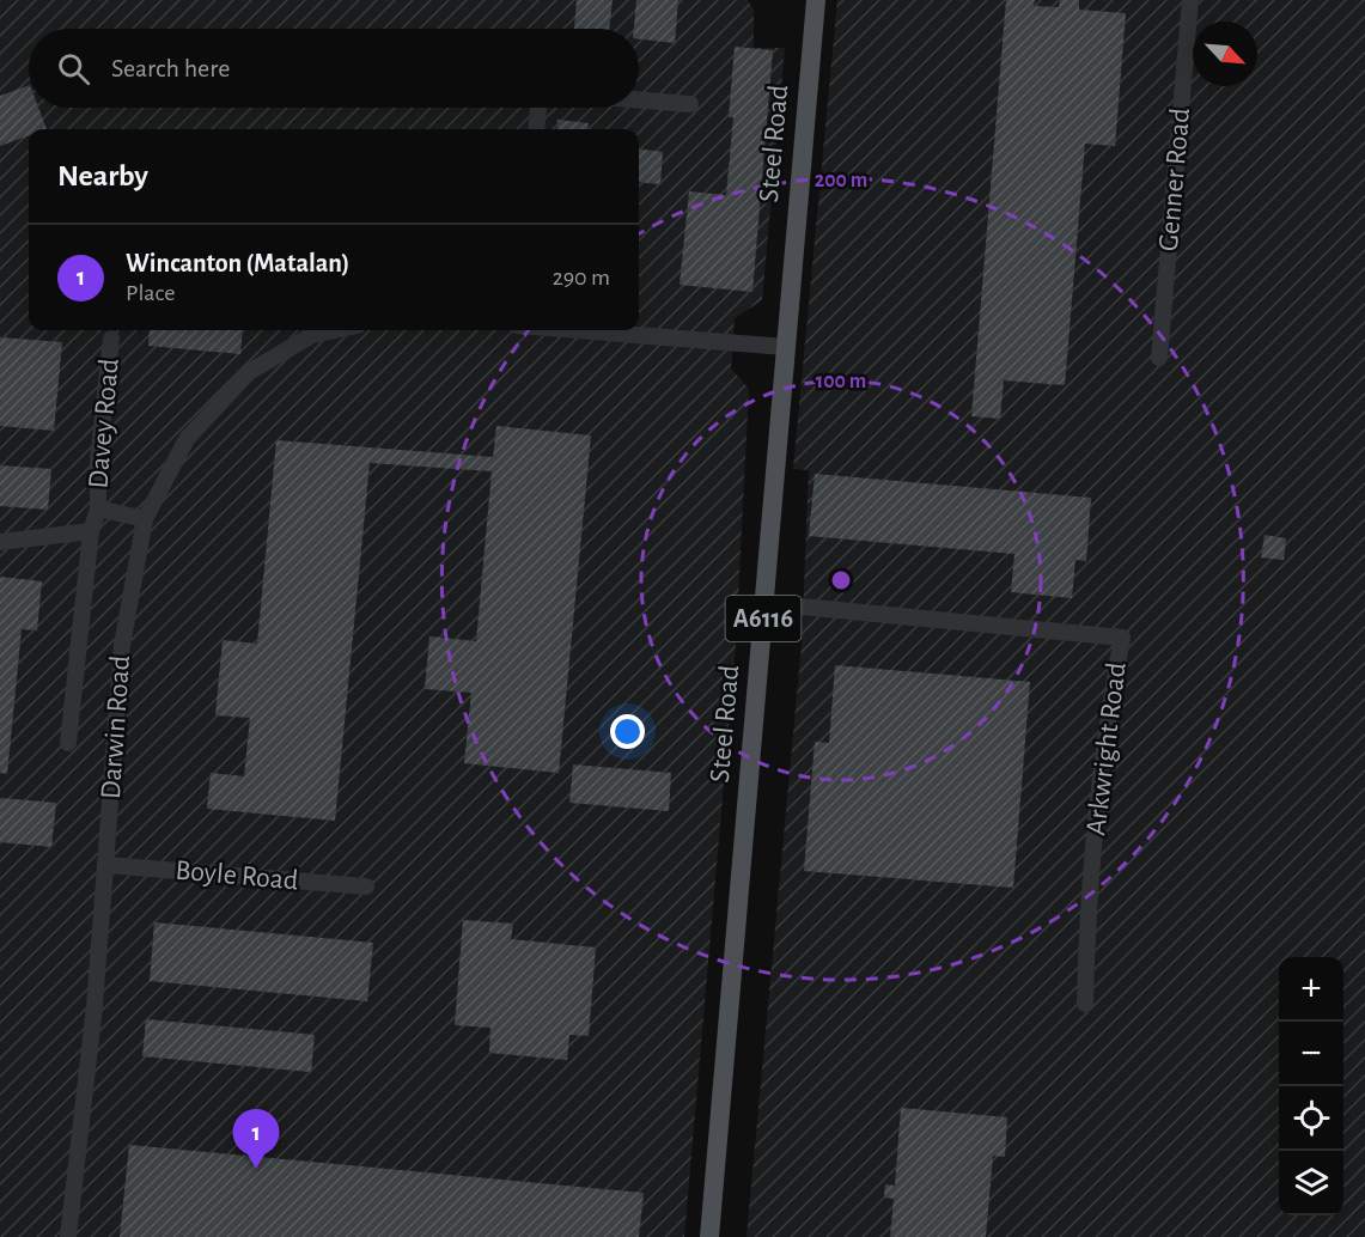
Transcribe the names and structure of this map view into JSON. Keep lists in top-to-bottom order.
{
  "streets": {
    "main road": ["Steel Road", "A6116"],
    "street": [
      "Genner Road",
      "Davey Road",
      "Darwin Road",
      "Arkwright Road",
      "Boyle Road"
    ]
  },
  "crossings": [
    ["Steel Road", "Arkwright Road"],
    ["Davey Road", "Darwin Road"],
    ["Darwin Road", "Boyle Road"]
  ],
  "north": "bottom right",
  "page": {
    "search": "Search here",
    "heading": "Nearby",
    "list": [
      {
        "mark": "1",
        "name": "Wincanton (Matalan)",
        "note": "Place",
        "value": "290 m"
      }
    ],
    "map_buttons": ["+", "−"],
    "pins": "1"
  },
  "rings": ["200 m", "100 m"]
}
